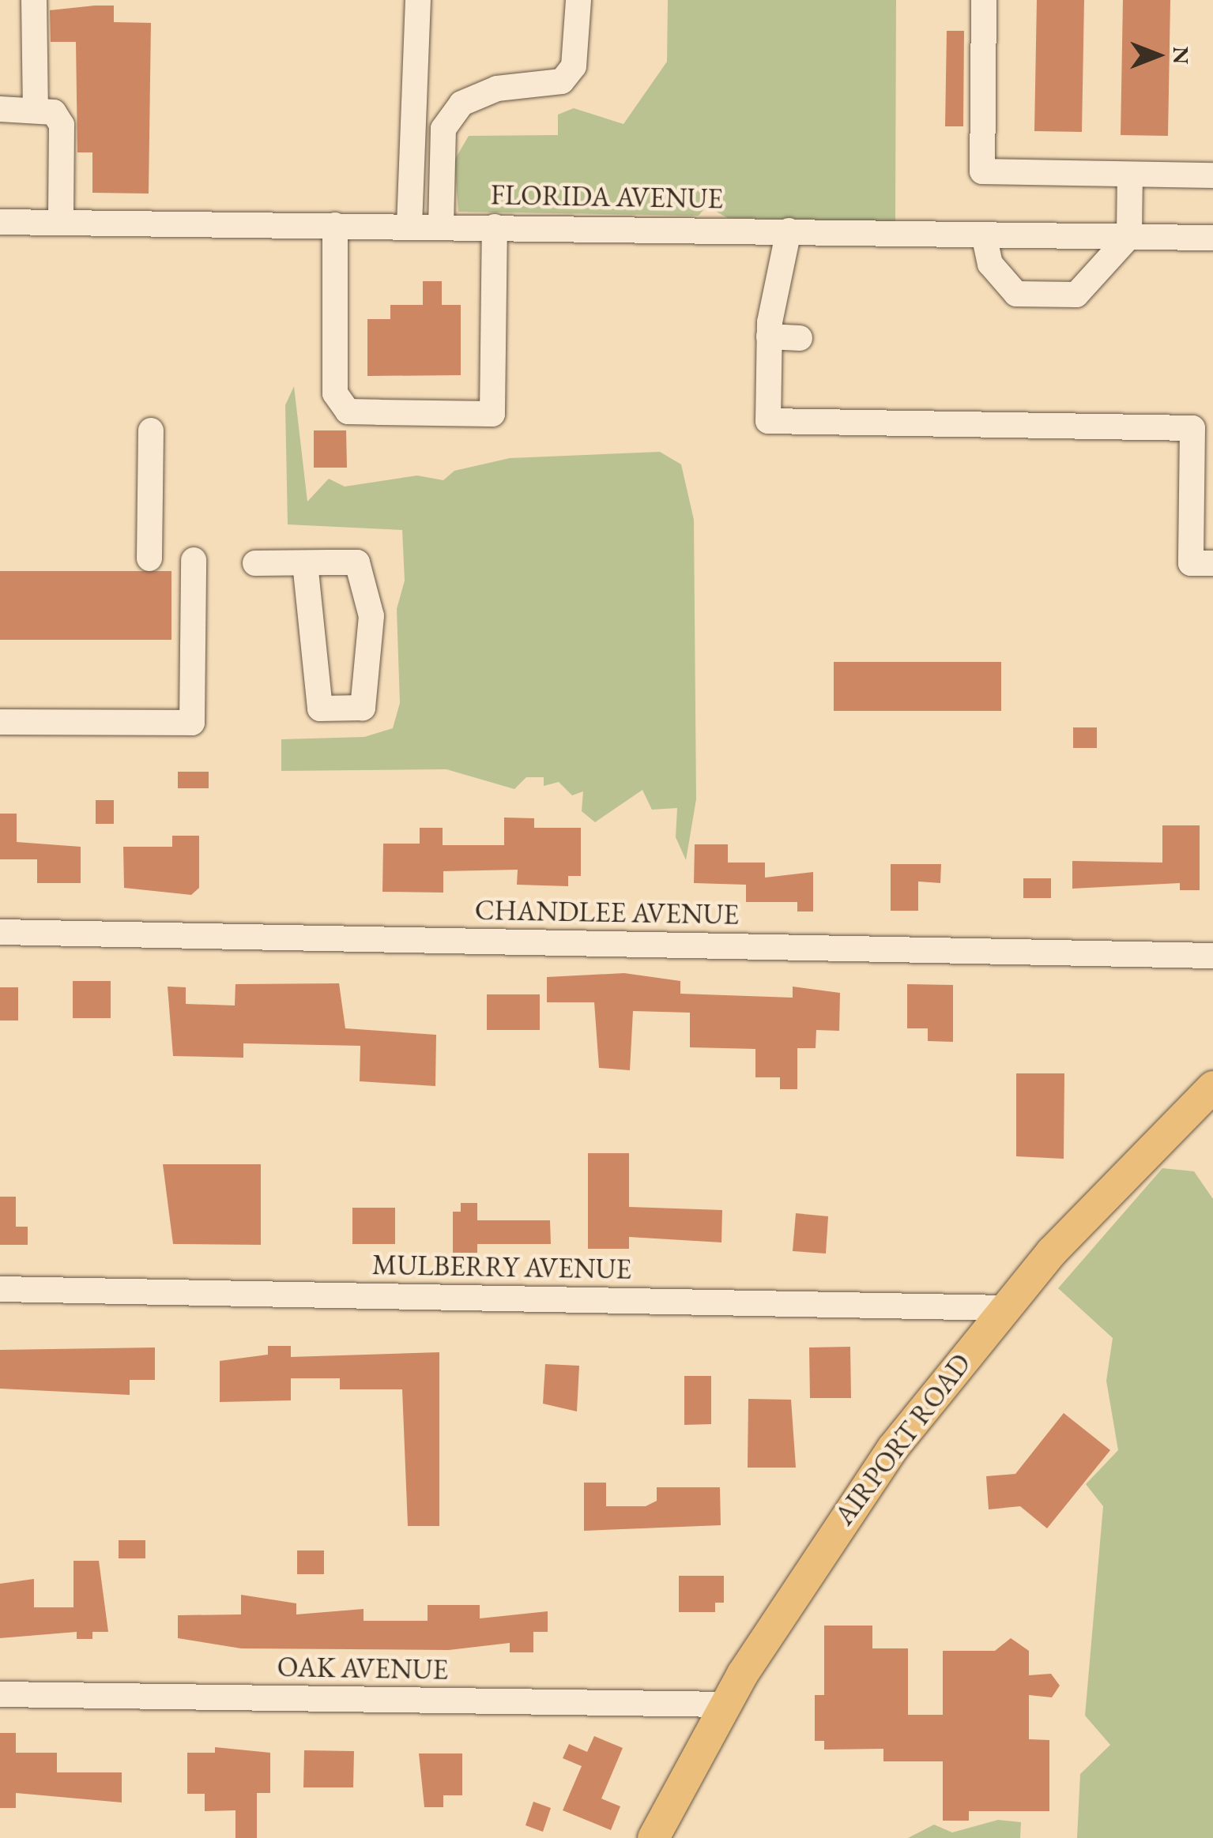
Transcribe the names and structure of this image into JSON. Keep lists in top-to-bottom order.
{
  "streets": {
    "main road": ["AIRPORT ROAD"],
    "street": [
      "FLORIDA AVENUE",
      "CHANDLEE AVENUE",
      "MULBERRY AVENUE",
      "OAK AVENUE"
    ]
  },
  "crossings": [
    ["MULBERRY AVENUE", "AIRPORT ROAD"],
    ["AIRPORT ROAD", "OAK AVENUE"]
  ],
  "north": "right"
}
